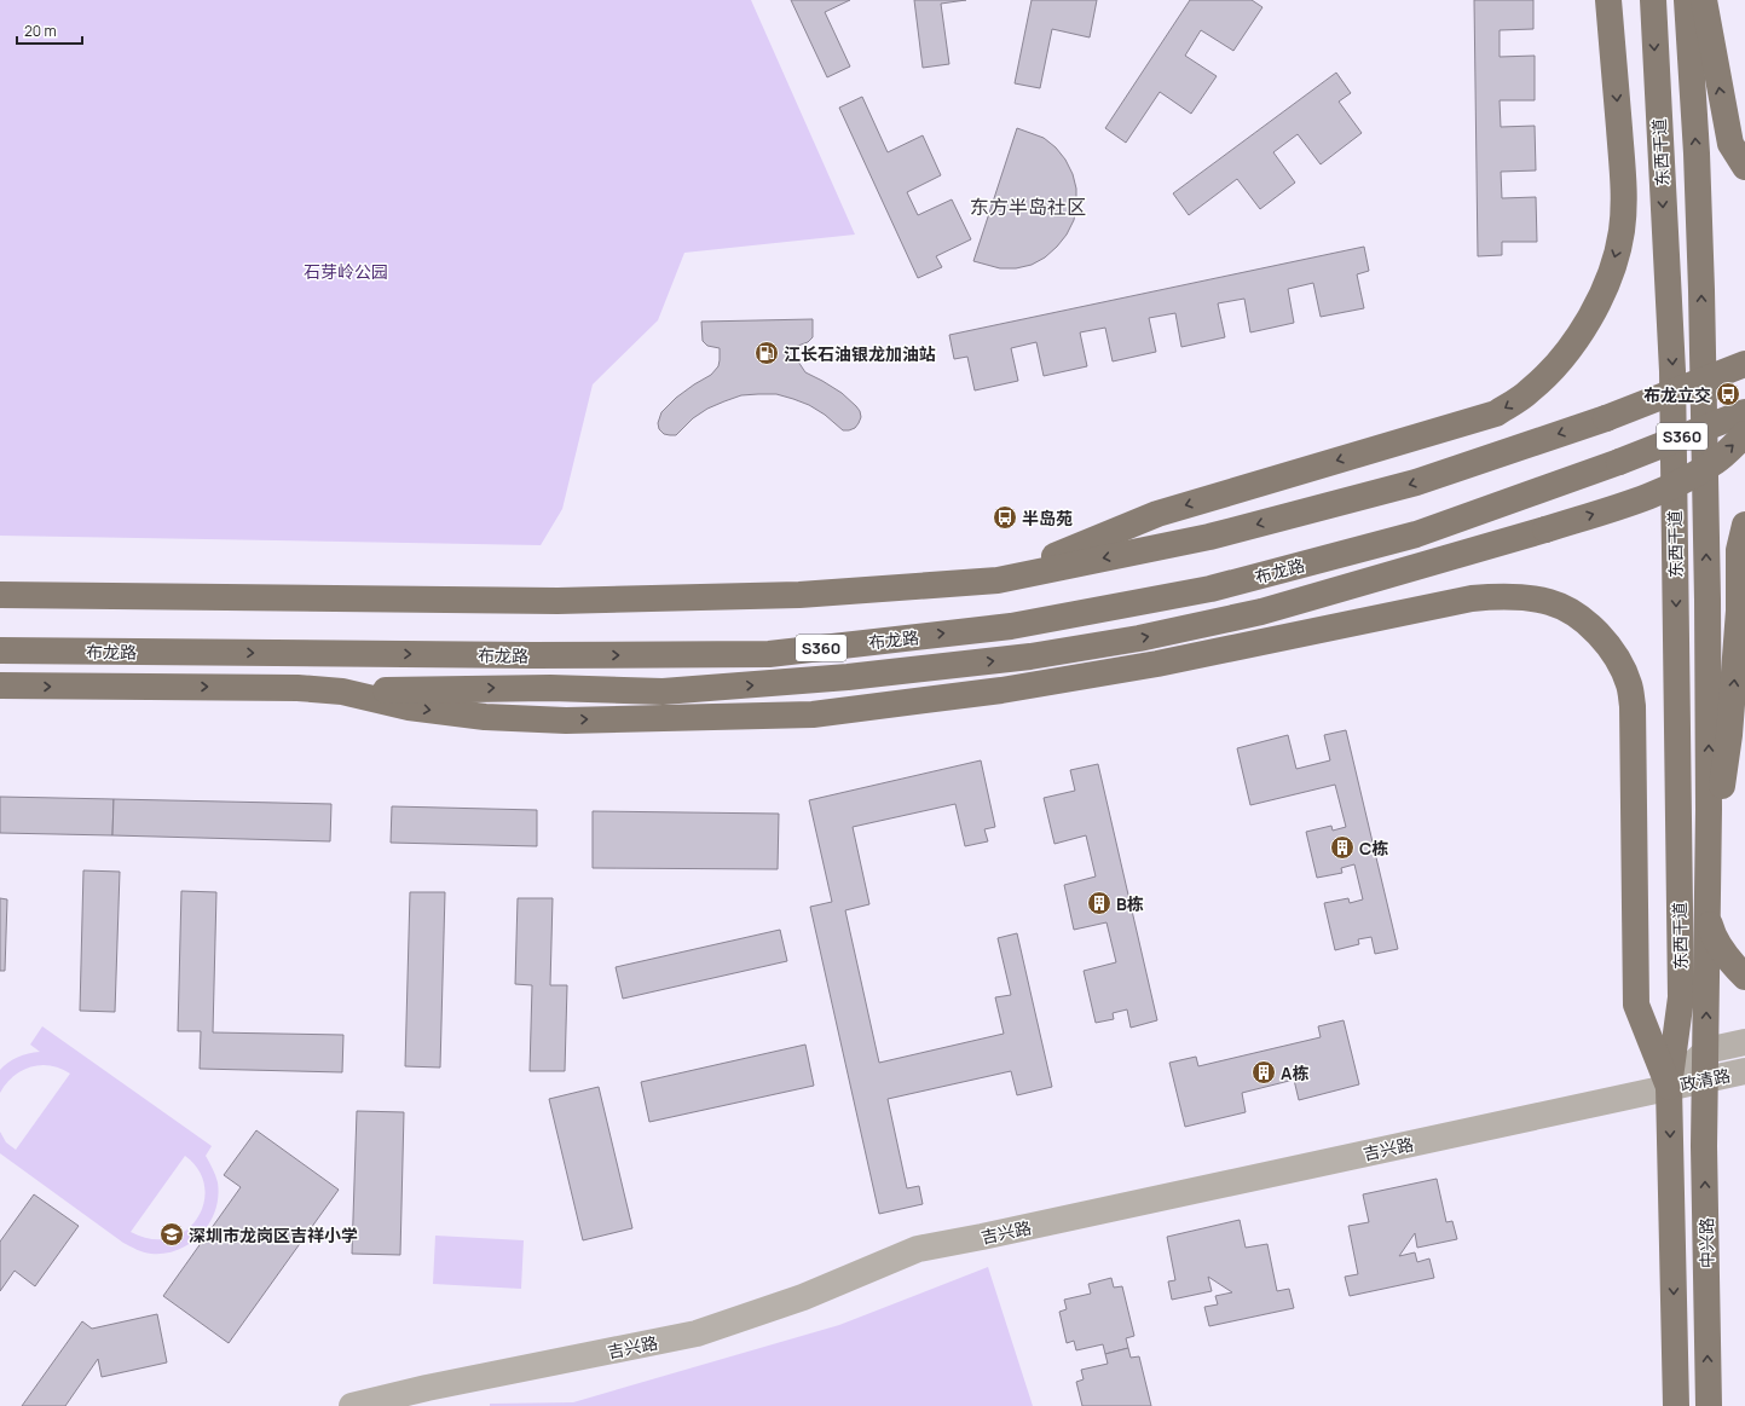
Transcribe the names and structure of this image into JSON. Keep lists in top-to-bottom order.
{
  "streets": {
    "main road": [
      "东西干道",
      "S360",
      "布龙路",
      "中兴路"
    ],
    "street": ["政清路", "吉兴路"]
  },
  "crossings": [
    ["东西干道", "政清路"],
    ["东西干道", "吉兴路"],
    ["东西干道", "中兴路"],
    ["政清路", "吉兴路"],
    ["政清路", "中兴路"],
    ["吉兴路", "中兴路"]
  ],
  "districts": ["东方半岛社区"],
  "parks": ["石芽岭公园"],
  "places": {
    "fuel station": ["江长石油银龙加油站"],
    "bus stop": ["布龙立交", "半岛苑"],
    "building": ["C栋", "B栋", "A栋"],
    "school or university": ["深圳市龙岗区吉祥小学"]
  },
  "scale_bar": "20 m"
}
